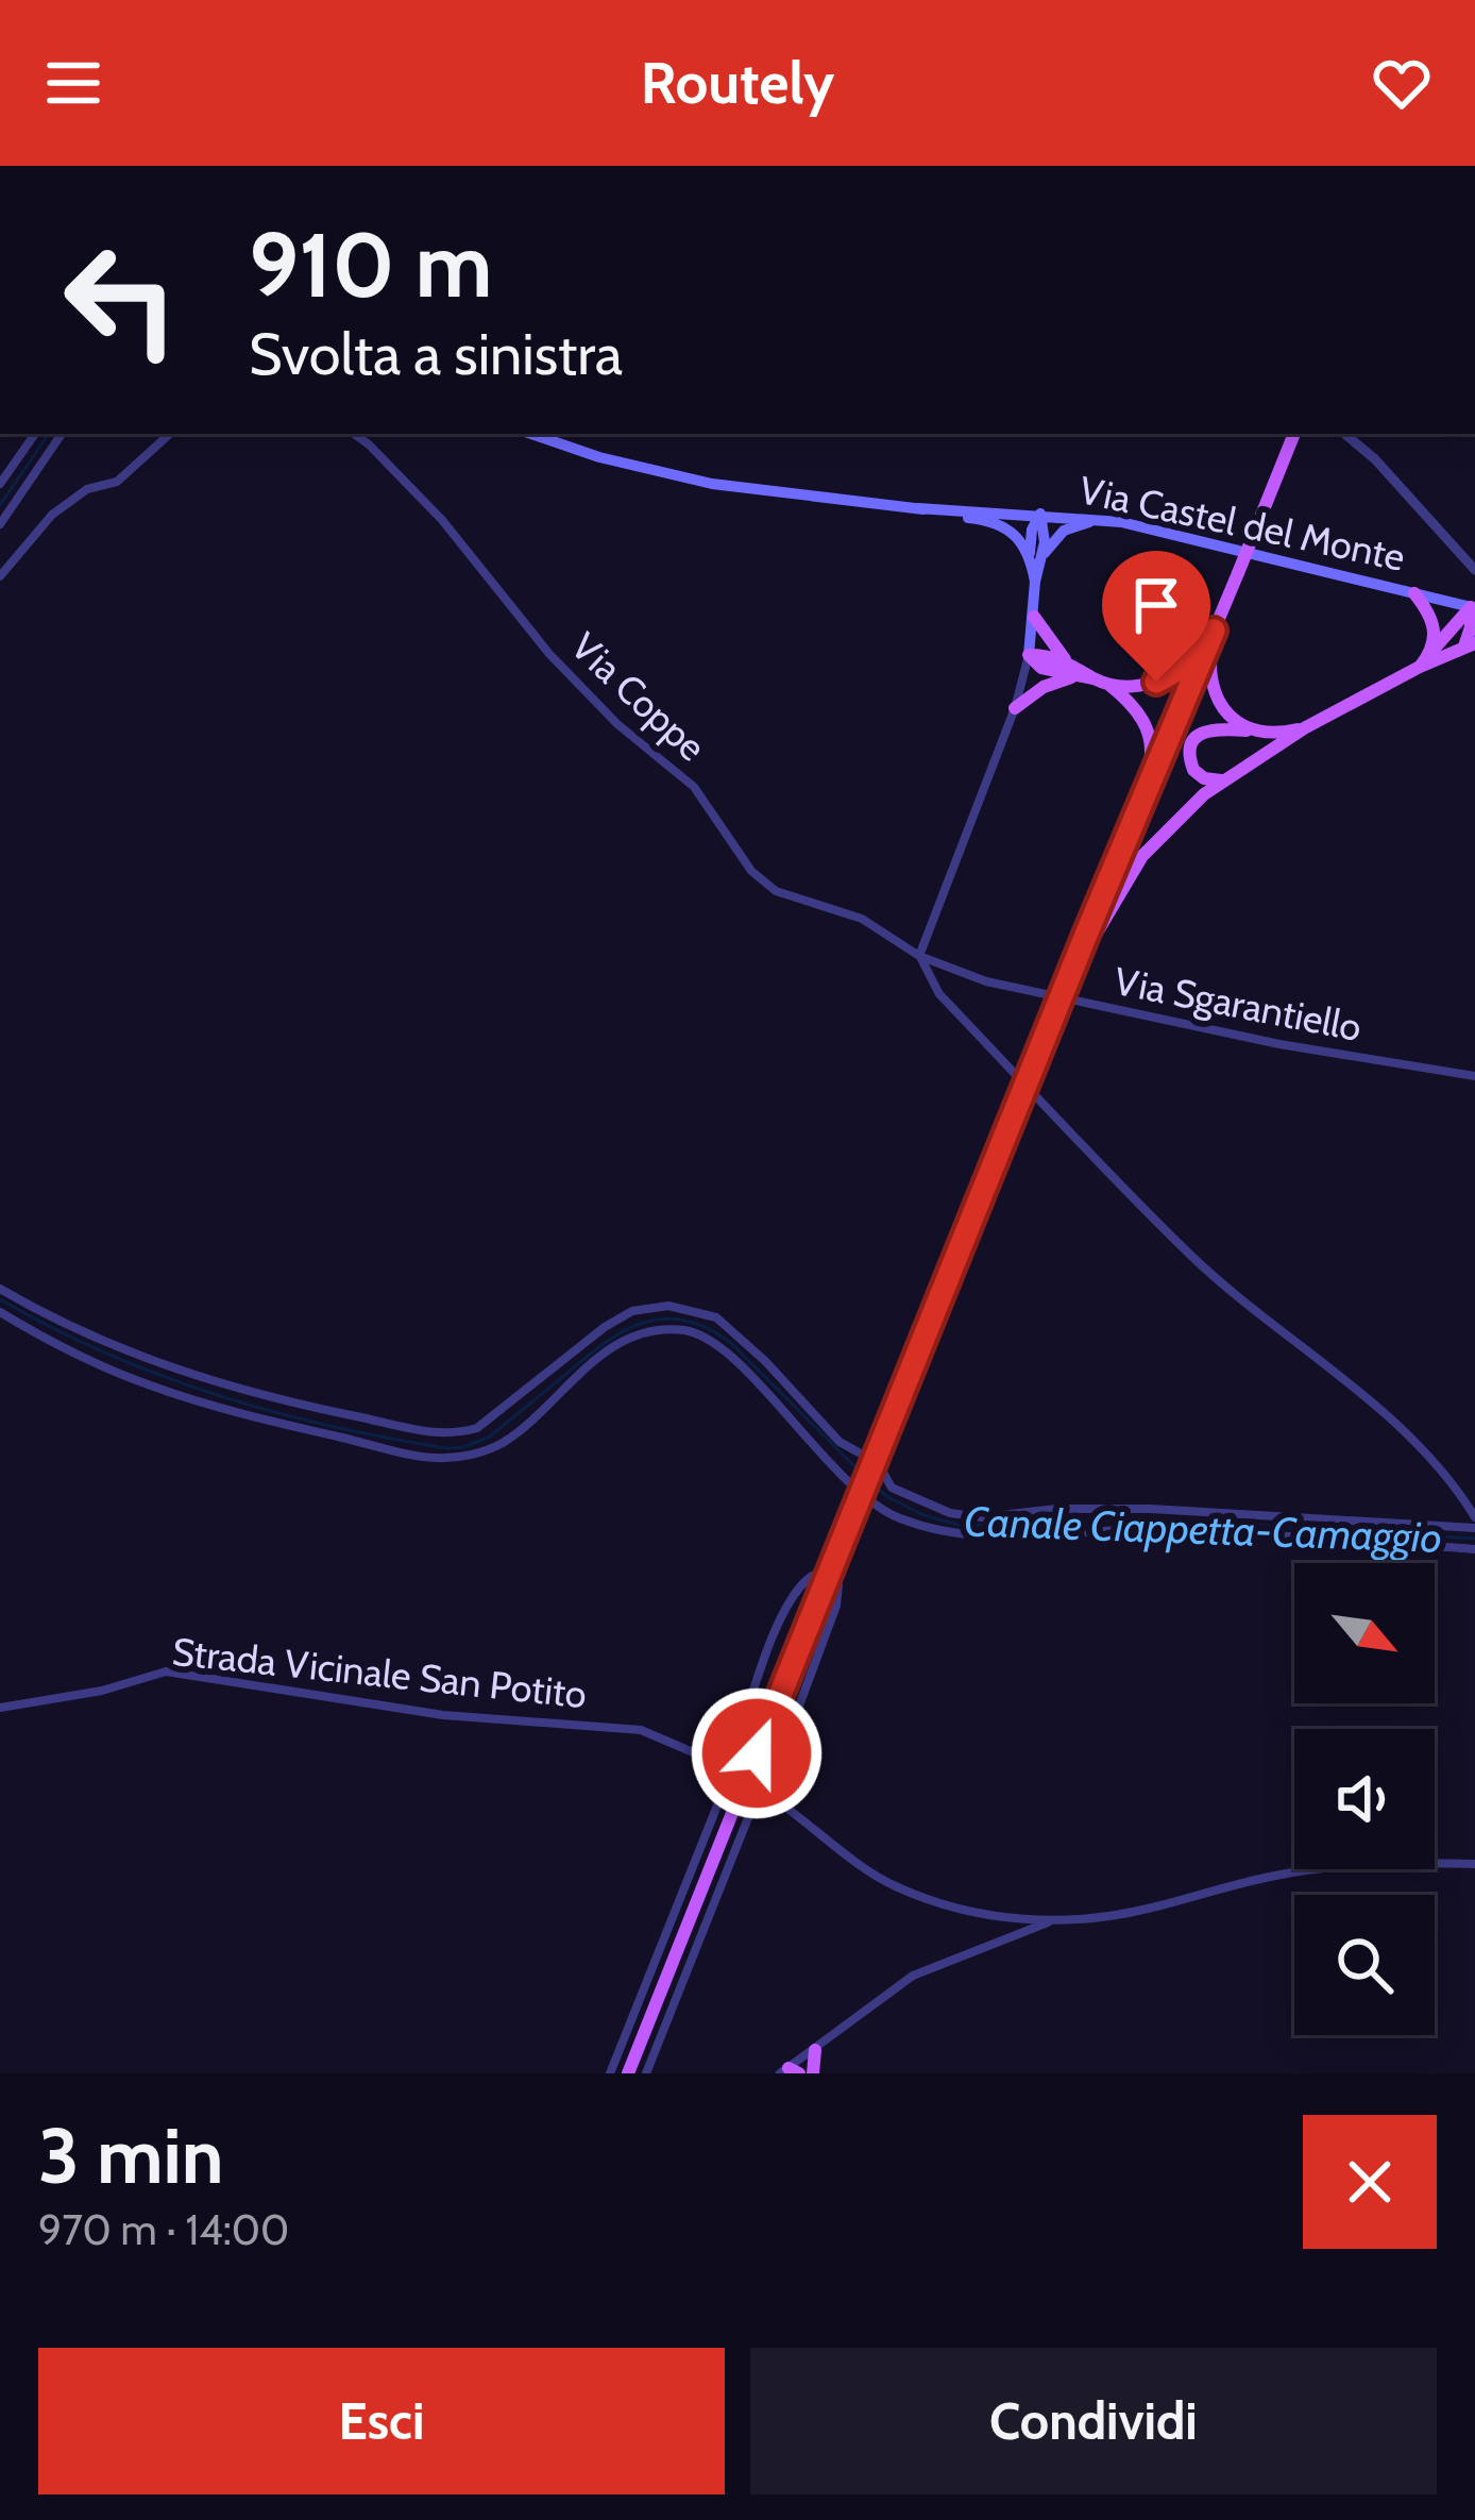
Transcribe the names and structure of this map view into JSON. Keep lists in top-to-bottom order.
{
  "streets": {
    "main road": ["Via Castel del Monte"],
    "street": ["Via Coppe", "Via Sgarantiello", "Strada Vicinale San Potito"]
  },
  "crossings": [
    ["Via Coppe", "Via Sgarantiello"]
  ],
  "water": ["Canale Ciappetta-Camaggio"],
  "north": "bottom right",
  "page": {
    "header": "Routely",
    "turn": ["910 m", "Svolta a sinistra"],
    "heading": ["3 min", "970 m · 14:00"],
    "buttons": ["Esci", "Condividi"]
  }
}
